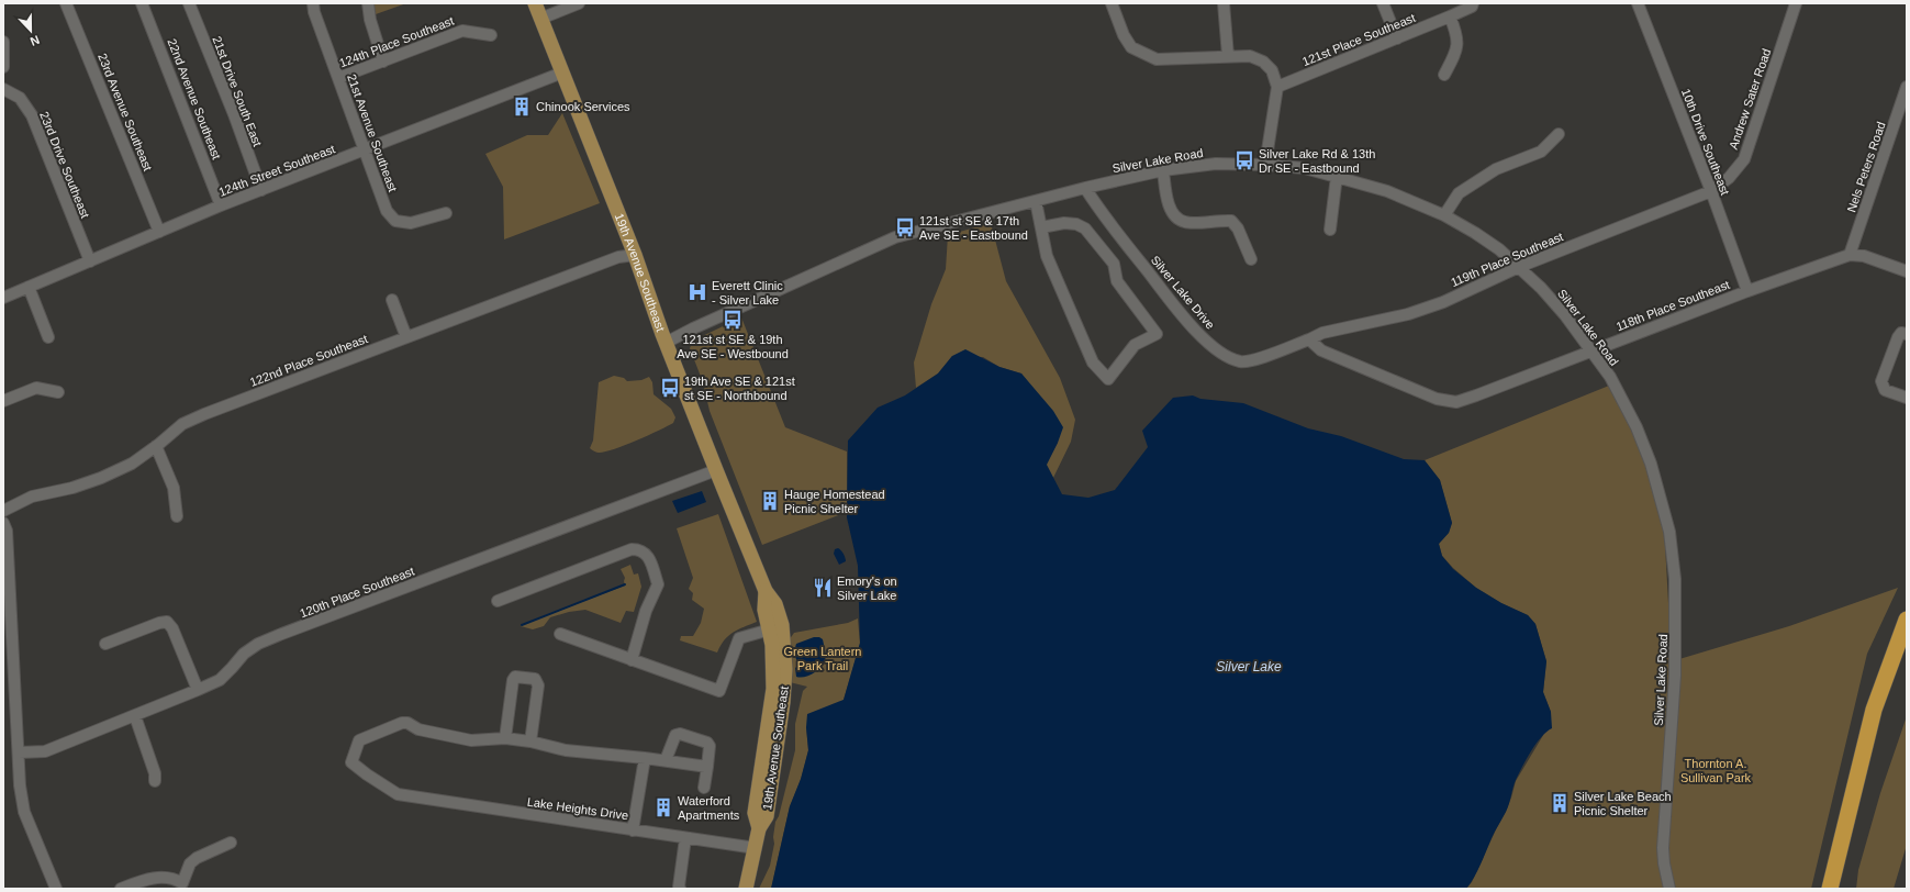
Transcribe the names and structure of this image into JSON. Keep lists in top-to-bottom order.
{
  "streets": {
    "main road": ["19th Avenue Southeast"],
    "street": [
      "121st Place Southeast",
      "124th Place Southeast",
      "21st Drive South East",
      "22nd Avenue Southeast",
      "Andrew Sater Road",
      "23rd Avenue Southeast",
      "21st Avenue Southeast",
      "10th Drive Southeast",
      "Silver Lake Road",
      "23rd Drive Southeast",
      "Nels Peters Road",
      "124th Street Southeast",
      "119th Place Southeast",
      "Silver Lake Drive",
      "118th Place Southeast",
      "122nd Place Southeast",
      "120th Place Southeast",
      "Lake Heights Drive"
    ]
  },
  "crossings": [
    ["124th Place Southeast", "21st Avenue Southeast"],
    ["21st Drive South East", "124th Street Southeast"],
    ["22nd Avenue Southeast", "124th Street Southeast"],
    ["Andrew Sater Road", "10th Drive Southeast"],
    ["Andrew Sater Road", "119th Place Southeast"],
    ["23rd Avenue Southeast", "124th Street Southeast"],
    ["21st Avenue Southeast", "124th Street Southeast"],
    ["10th Drive Southeast", "119th Place Southeast"],
    ["10th Drive Southeast", "118th Place Southeast"],
    ["Silver Lake Road", "119th Place Southeast"],
    ["Silver Lake Road", "19th Avenue Southeast"],
    ["Silver Lake Road", "Silver Lake Drive"],
    ["Silver Lake Road", "118th Place Southeast"],
    ["23rd Drive Southeast", "124th Street Southeast"],
    ["Nels Peters Road", "118th Place Southeast"],
    ["124th Street Southeast", "19th Avenue Southeast"],
    ["119th Place Southeast", "Silver Lake Drive"],
    ["119th Place Southeast", "118th Place Southeast"],
    ["19th Avenue Southeast", "122nd Place Southeast"],
    ["19th Avenue Southeast", "120th Place Southeast"],
    ["19th Avenue Southeast", "Lake Heights Drive"],
    ["Silver Lake Drive", "118th Place Southeast"]
  ],
  "water": ["Silver Lake"],
  "parks": ["Green Lantern Park Trail", "Thornton A. Sullivan Park"],
  "places": {
    "building": [
      "Chinook Services",
      "Hauge Homestead Picnic Shelter",
      "Silver Lake Beach Picnic Shelter",
      "Waterford Apartments"
    ],
    "bus stop": [
      "Silver Lake Rd & 13th Dr SE - Eastbound",
      "121st st SE & 17th Ave SE - Eastbound",
      "121st st SE & 19th Ave SE - Westbound",
      "19th Ave SE & 121st st SE - Northbound"
    ],
    "hospital": ["Everett Clinic - Silver Lake"],
    "restaurant": ["Emory's on Silver Lake"]
  },
  "north": "bottom"
}
